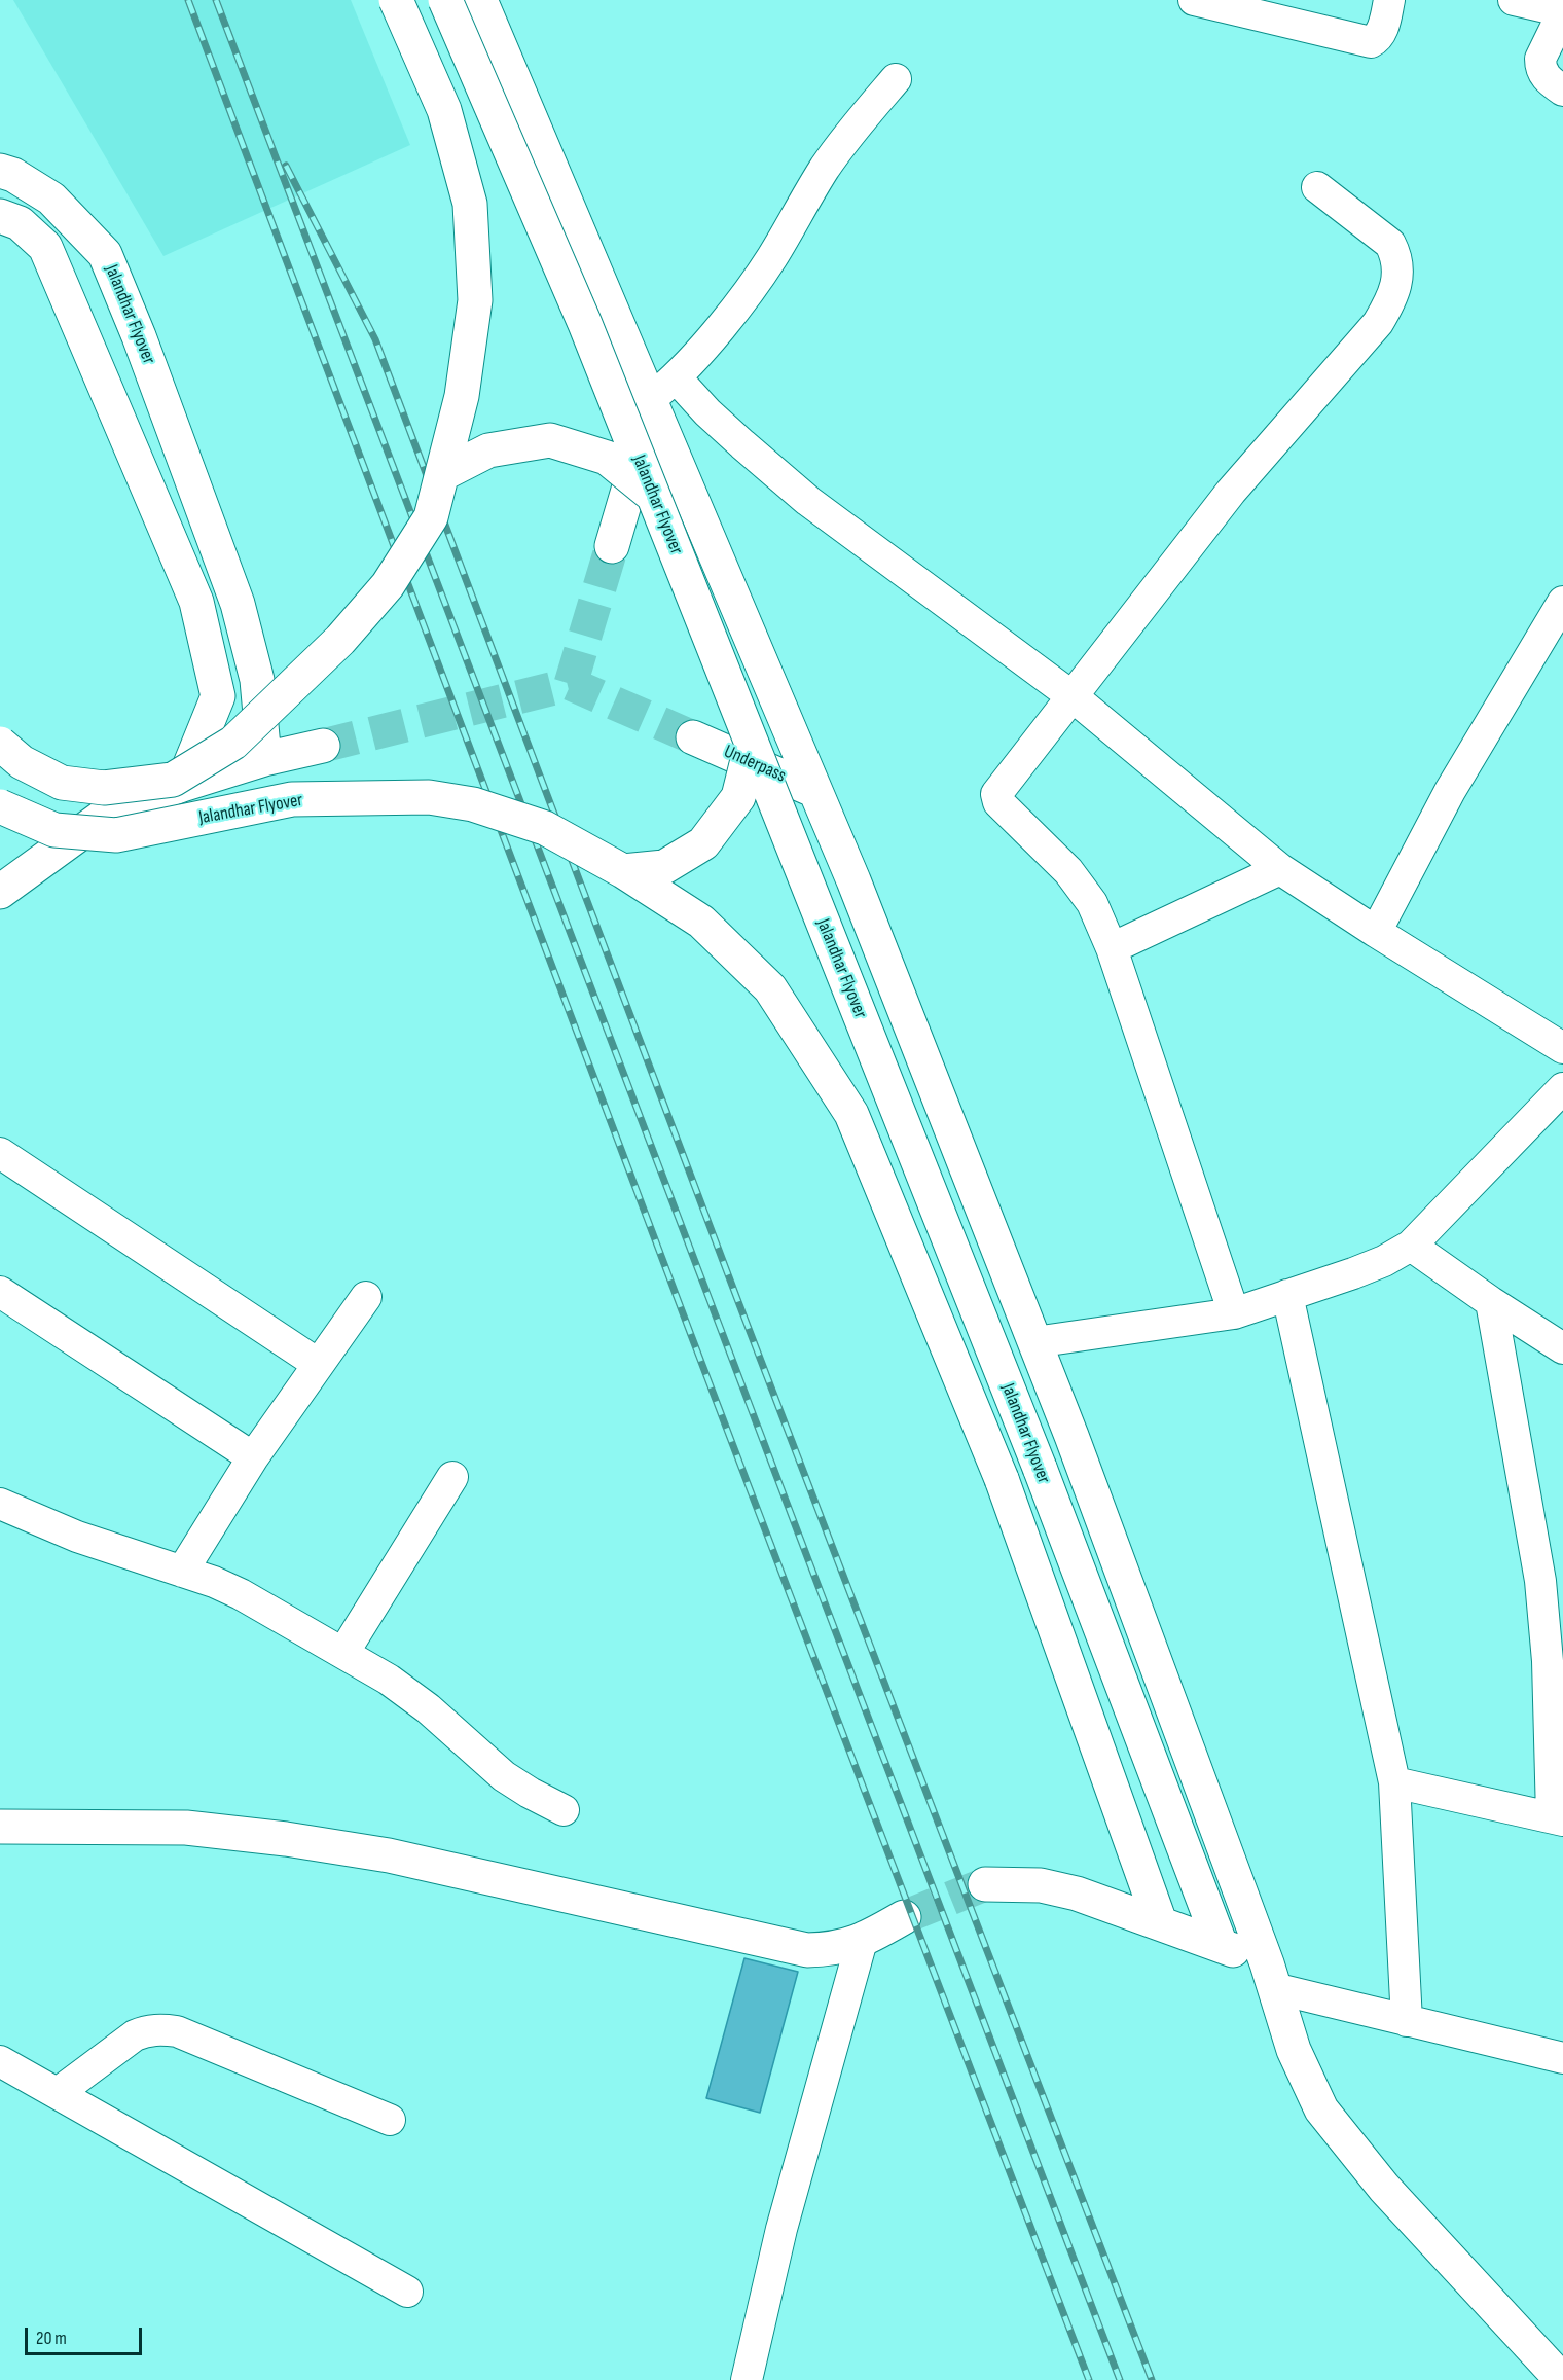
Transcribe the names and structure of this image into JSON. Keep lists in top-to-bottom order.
{
  "streets": {
    "main road": ["Jalandhar Flyover", "Underpass"]
  },
  "scale_bar": "20 m"
}
